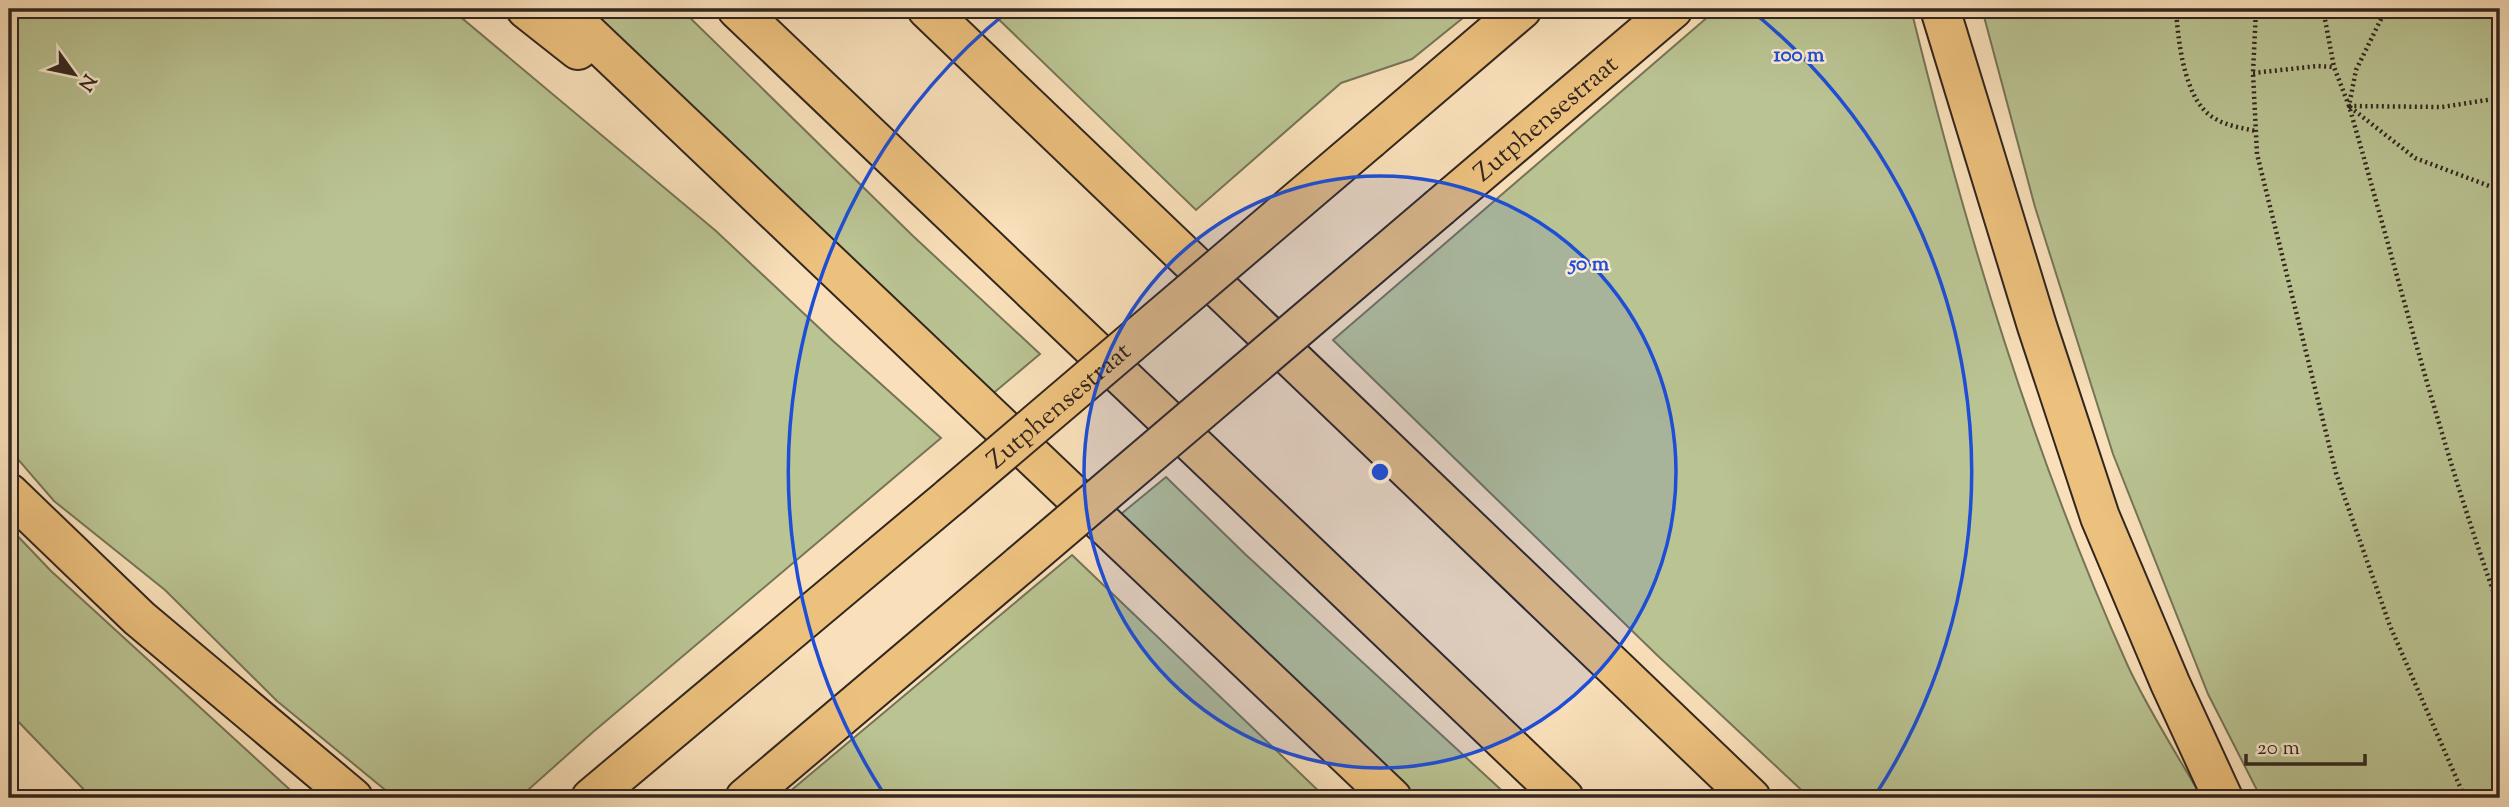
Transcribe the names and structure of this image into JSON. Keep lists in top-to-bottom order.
{
  "streets": {
    "main road": ["Zutphensestraat"]
  },
  "scale_bar": "20 m",
  "north": "bottom right",
  "rings": ["100 m", "50 m"]
}
